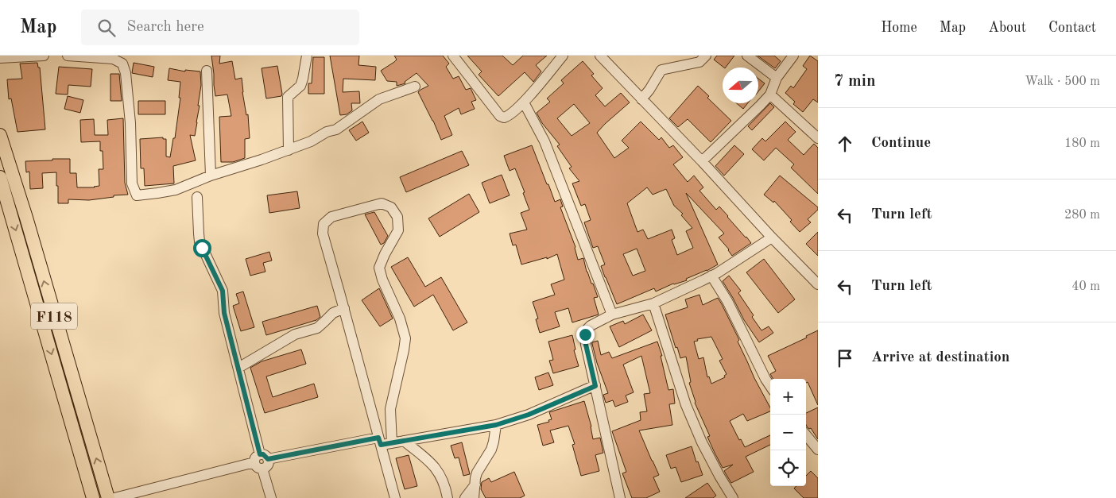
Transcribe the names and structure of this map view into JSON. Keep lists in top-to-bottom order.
{
  "streets": {
    "main road": ["F118"]
  },
  "north": "left",
  "page": {
    "header": "Map",
    "search": "Search here",
    "nav": [
      "Home",
      "Map",
      "About",
      "Contact"
    ],
    "heading": ["7 min", "Walk · 500 m"],
    "list": [
      ["Continue", "180 m"],
      ["Turn left", "280 m"],
      ["Turn left", "40 m"],
      "Arrive at destination"
    ],
    "map_buttons": ["+", "−"]
  }
}
